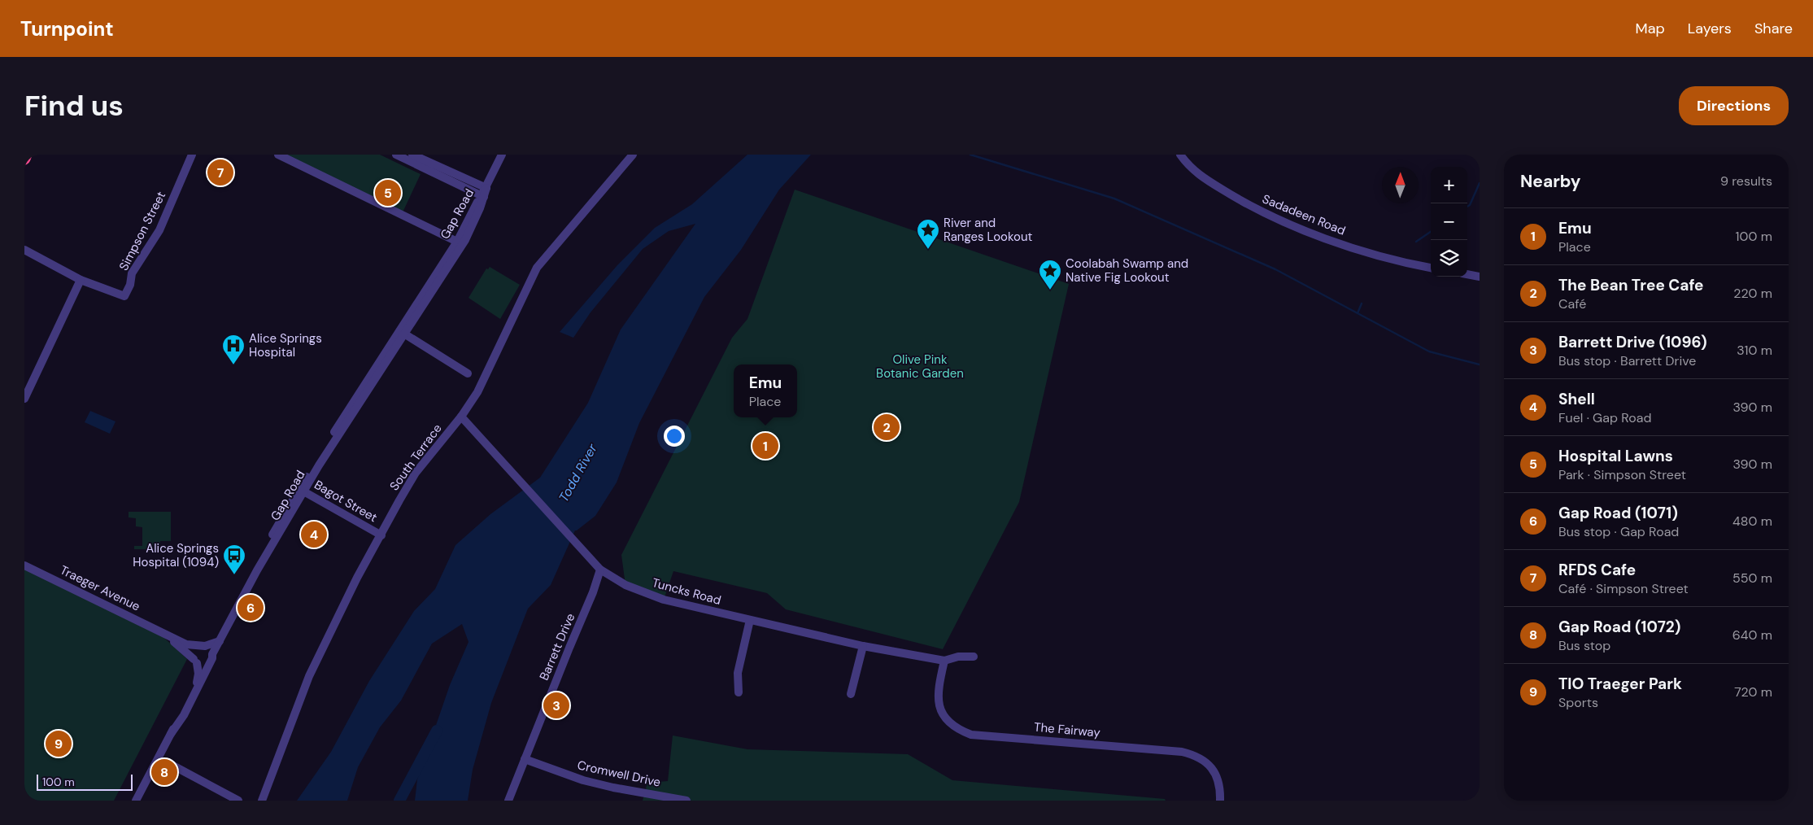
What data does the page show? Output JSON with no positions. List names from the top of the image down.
{
  "streets": {
    "street": [
      "Gap Road",
      "Sadadeen Road",
      "Simpson Street",
      "South Terrace",
      "Bagot Street",
      "Traeger Avenue",
      "Tuncks Road",
      "Barrett Drive",
      "The Fairway",
      "Cromwell Drive"
    ]
  },
  "crossings": [
    ["Gap Road", "Bagot Street"],
    ["Gap Road", "Traeger Avenue"],
    ["South Terrace", "Bagot Street"],
    ["South Terrace", "Tuncks Road"],
    ["Tuncks Road", "Barrett Drive"],
    ["Tuncks Road", "The Fairway"],
    ["Barrett Drive", "Cromwell Drive"]
  ],
  "water": ["Todd River"],
  "parks": ["Olive Pink Botanic Garden"],
  "places": {
    "place": ["River and Ranges Lookout", "Coolabah Swamp and Native Fig Lookout"],
    "hospital": ["Alice Springs Hospital"],
    "bus stop": ["Alice Springs Hospital (1094)"]
  },
  "scale_bar": "100 m",
  "north": "top",
  "page": {
    "header": "Turnpoint",
    "nav": ["Map", "Layers", "Share"],
    "buttons": "Directions",
    "title": "Find us",
    "heading": ["Nearby", "9 results"],
    "pins": [
      "7",
      "5",
      "2",
      "1",
      "4",
      "6",
      "3",
      "9",
      "8"
    ],
    "map_buttons": ["+", "−"],
    "list": [
      {
        "mark": "1",
        "name": "Emu",
        "note": "Place",
        "value": "100 m"
      },
      {
        "mark": "2",
        "name": "The Bean Tree Cafe",
        "note": "Café",
        "value": "220 m"
      },
      {
        "mark": "3",
        "name": "Barrett Drive (1096)",
        "note": "Bus stop · Barrett Drive",
        "value": "310 m"
      },
      {
        "mark": "4",
        "name": "Shell",
        "note": "Fuel · Gap Road",
        "value": "390 m"
      },
      {
        "mark": "5",
        "name": "Hospital Lawns",
        "note": "Park · Simpson Street",
        "value": "390 m"
      },
      {
        "mark": "6",
        "name": "Gap Road (1071)",
        "note": "Bus stop · Gap Road",
        "value": "480 m"
      },
      {
        "mark": "7",
        "name": "RFDS Cafe",
        "note": "Café · Simpson Street",
        "value": "550 m"
      },
      {
        "mark": "8",
        "name": "Gap Road (1072)",
        "note": "Bus stop",
        "value": "640 m"
      },
      {
        "mark": "9",
        "name": "TIO Traeger Park",
        "note": "Sports",
        "value": "720 m"
      }
    ],
    "popup": ["Emu", "Place"],
    "scale": "100 m"
  }
}
